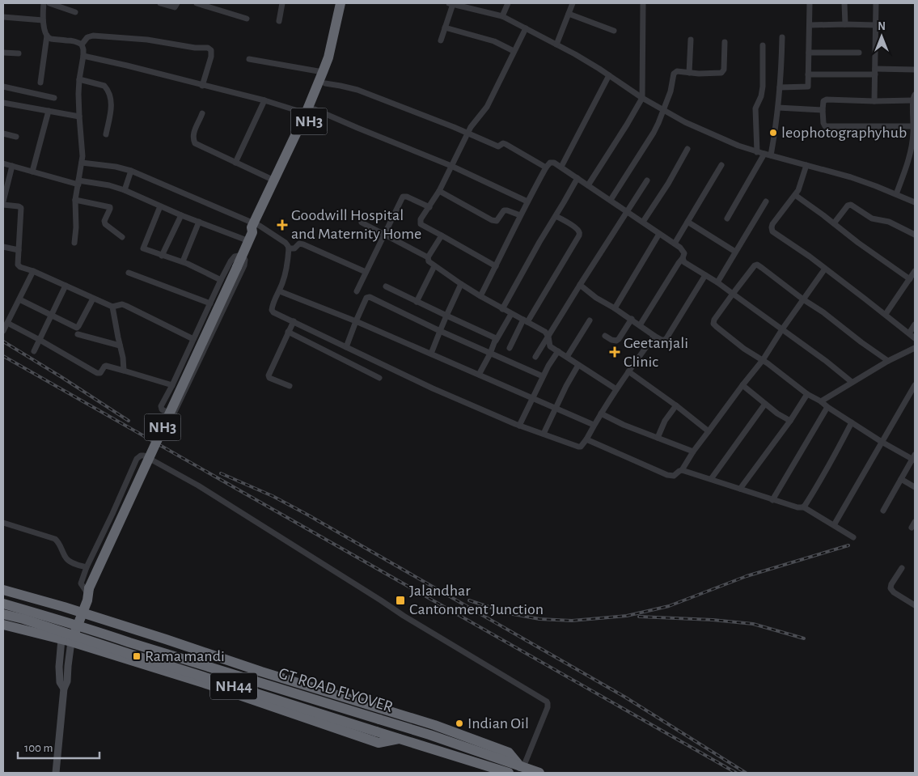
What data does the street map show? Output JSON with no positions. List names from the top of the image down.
{
  "streets": {
    "highway": ["NH3", "NH44", "GT ROAD FLYOVER"]
  },
  "crossings": [
    ["NH44", "GT ROAD FLYOVER"]
  ],
  "places": {
    "other": ["leophotographyhub", "Indian Oil"],
    "health": ["Goodwill Hospital and Maternity Home", "Geetanjali Clinic"],
    "transit": ["Jalandhar Cantonment Junction", "Rama mandi"]
  },
  "scale_bar": "100 m",
  "north": "top"
}
